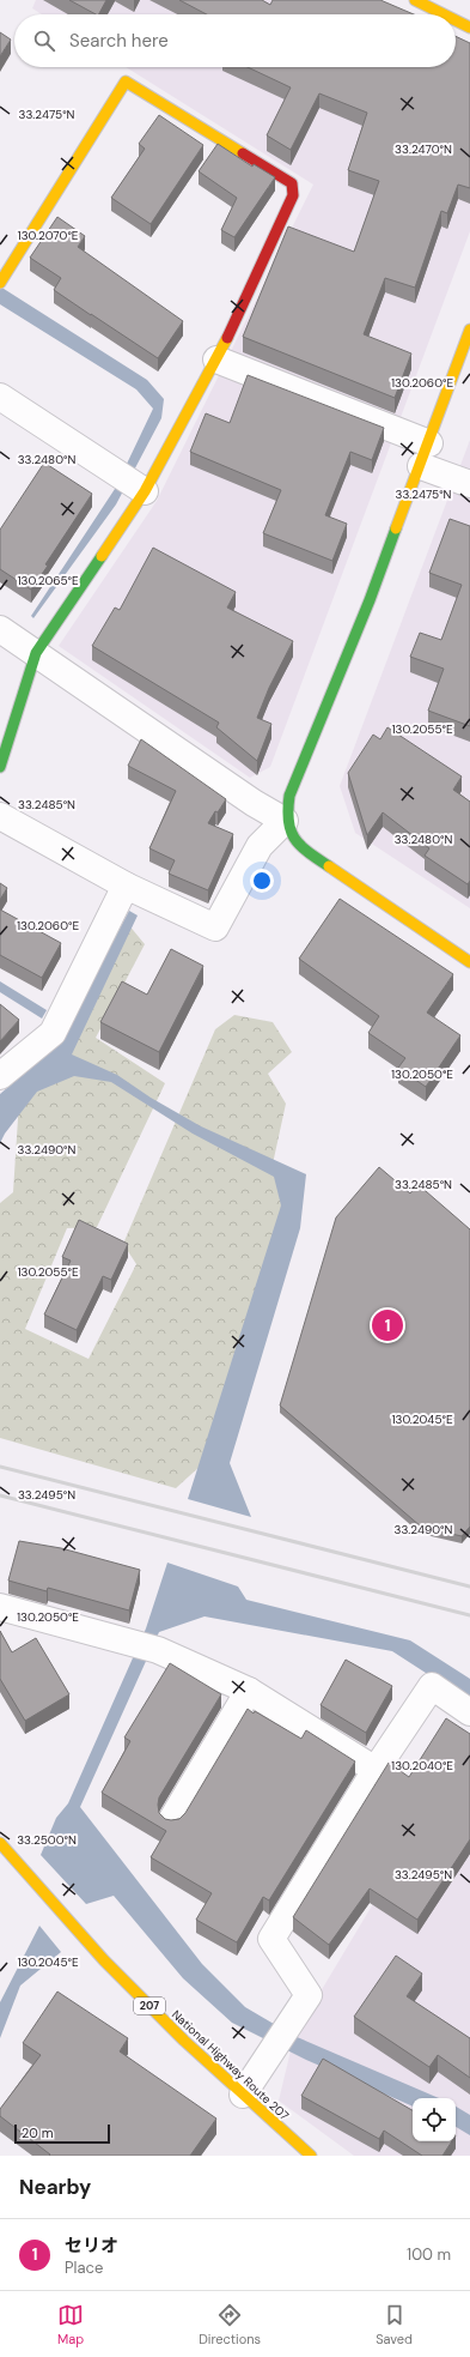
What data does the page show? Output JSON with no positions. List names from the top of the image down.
{
  "streets": {
    "main road": ["207", "National Highway Route 207"]
  },
  "scale_bar": "20 m",
  "page": {
    "search": "Search here",
    "pins": "1",
    "scale": "20 m",
    "heading": "Nearby",
    "list": [
      {
        "mark": "1",
        "name": "セリオ",
        "note": "Place",
        "value": "100 m"
      }
    ],
    "nav": ["Map", "Directions", "Saved"]
  },
  "coordinates": [
    "33.2475°N",
    "33.2470°N",
    "130.2070°E",
    "130.2060°E",
    "33.2480°N",
    "130.2065°E",
    "130.2055°E",
    "33.2485°N",
    "130.2050°E",
    "33.2490°N",
    "130.2045°E",
    "33.2495°N",
    "130.2040°E",
    "33.2500°N"
  ]
}
